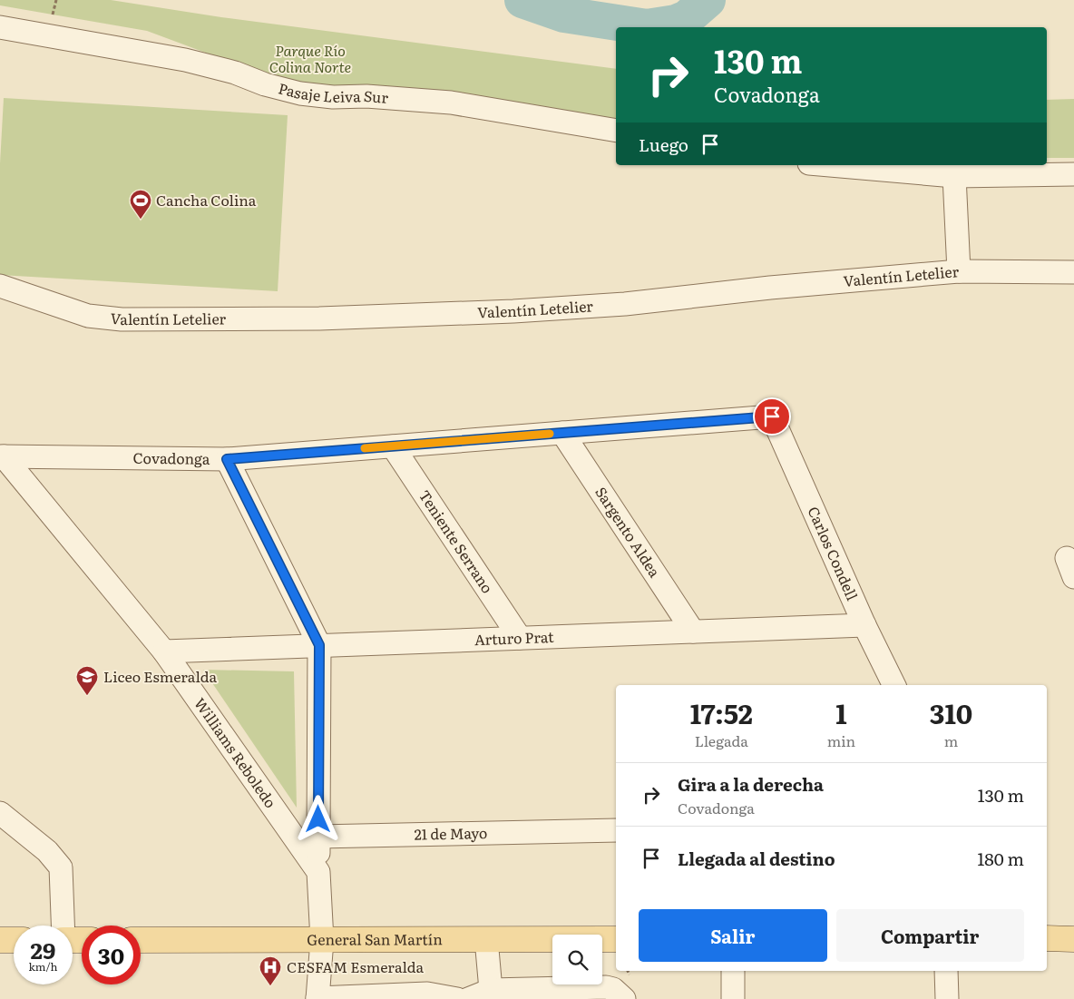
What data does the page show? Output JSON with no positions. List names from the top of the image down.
{
  "streets": {
    "main road": ["General San Martín"],
    "street": [
      "Pasaje Leiva Sur",
      "Valentín Letelier",
      "Covadonga",
      "Sargento Aldea",
      "Teniente Serrano",
      "Carlos Condell",
      "Arturo Prat",
      "Williams Reboledo",
      "21 de Mayo"
    ]
  },
  "crossings": [
    ["Covadonga", "Sargento Aldea"],
    ["Covadonga", "Teniente Serrano"],
    ["Covadonga", "Carlos Condell"],
    ["Covadonga", "Williams Reboledo"],
    ["Sargento Aldea", "Arturo Prat"],
    ["Teniente Serrano", "Arturo Prat"],
    ["Carlos Condell", "Arturo Prat"],
    ["Arturo Prat", "Williams Reboledo"]
  ],
  "parks": ["Parque Río Colina Norte"],
  "places": {
    "sports": ["Cancha Colina"],
    "school or university": ["Liceo Esmeralda"],
    "hospital": ["CESFAM Esmeralda"]
  },
  "page": {
    "turn": ["130 m", "Covadonga"],
    "then": "Luego",
    "eta": [
      "17:52",
      "Llegada",
      "1",
      "min",
      "310",
      "m"
    ],
    "list": [
      {
        "name": "Gira a la derecha",
        "note": "Covadonga",
        "value": "130 m"
      },
      {
        "name": "Llegada al destino",
        "value": "180 m"
      }
    ],
    "buttons": ["Salir", "Compartir"],
    "speed": "29 km/h",
    "limit": "30"
  }
}
